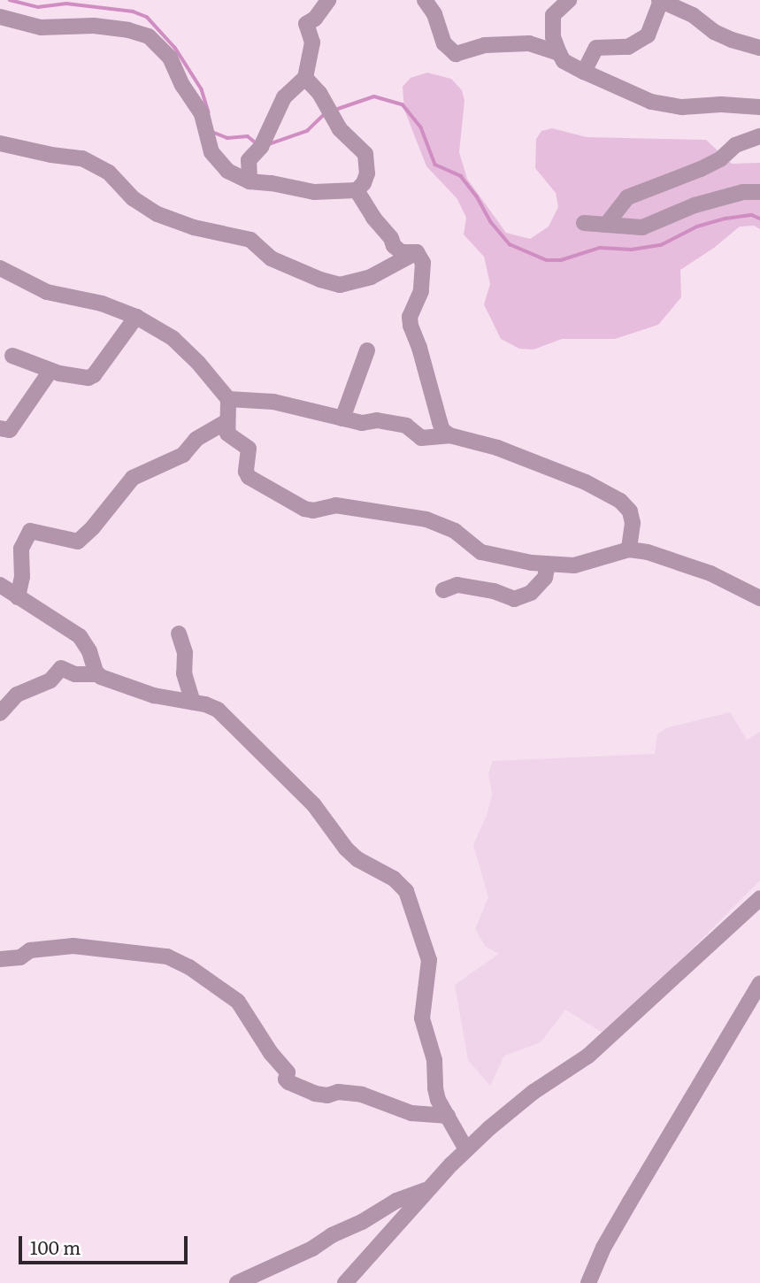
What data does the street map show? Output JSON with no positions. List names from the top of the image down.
{
  "scale_bar": "100 m"
}
